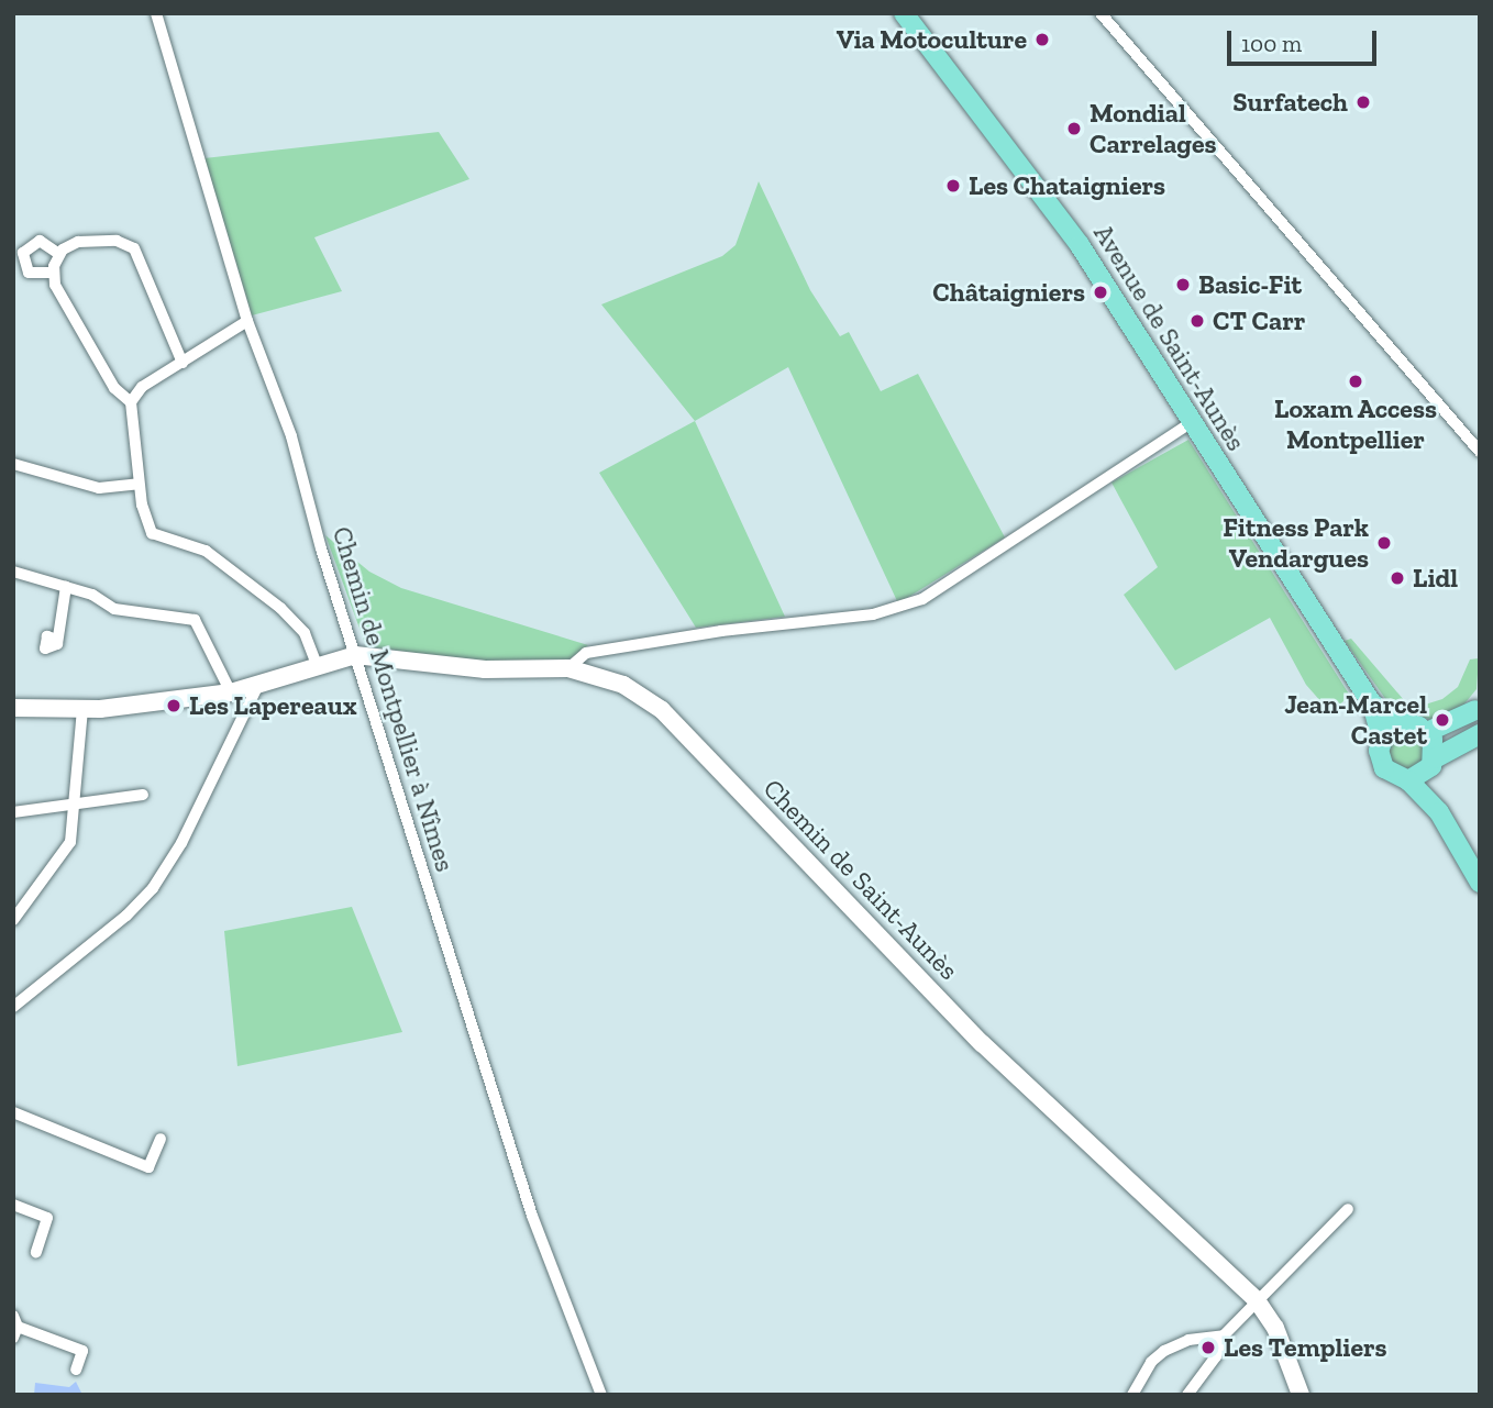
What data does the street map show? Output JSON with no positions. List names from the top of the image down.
{
  "streets": {
    "main road": ["Avenue de Saint-Aunès"],
    "street": ["Chemin de Montpellier à Nîmes", "Chemin de Saint-Aunès"]
  },
  "crossings": [
    ["Chemin de Montpellier à Nîmes", "Chemin de Saint-Aunès"]
  ],
  "places": [
    "Via Motoculture",
    "Surfatech",
    "Mondial Carrelages",
    "Les Chataigniers",
    "Basic-Fit",
    "Châtaigniers",
    "CT Carr",
    "Loxam Access Montpellier",
    "Fitness Park Vendargues",
    "Lidl",
    "Les Lapereaux",
    "Jean-Marcel Castet",
    "Les Templiers"
  ],
  "scale_bar": "100 m"
}
